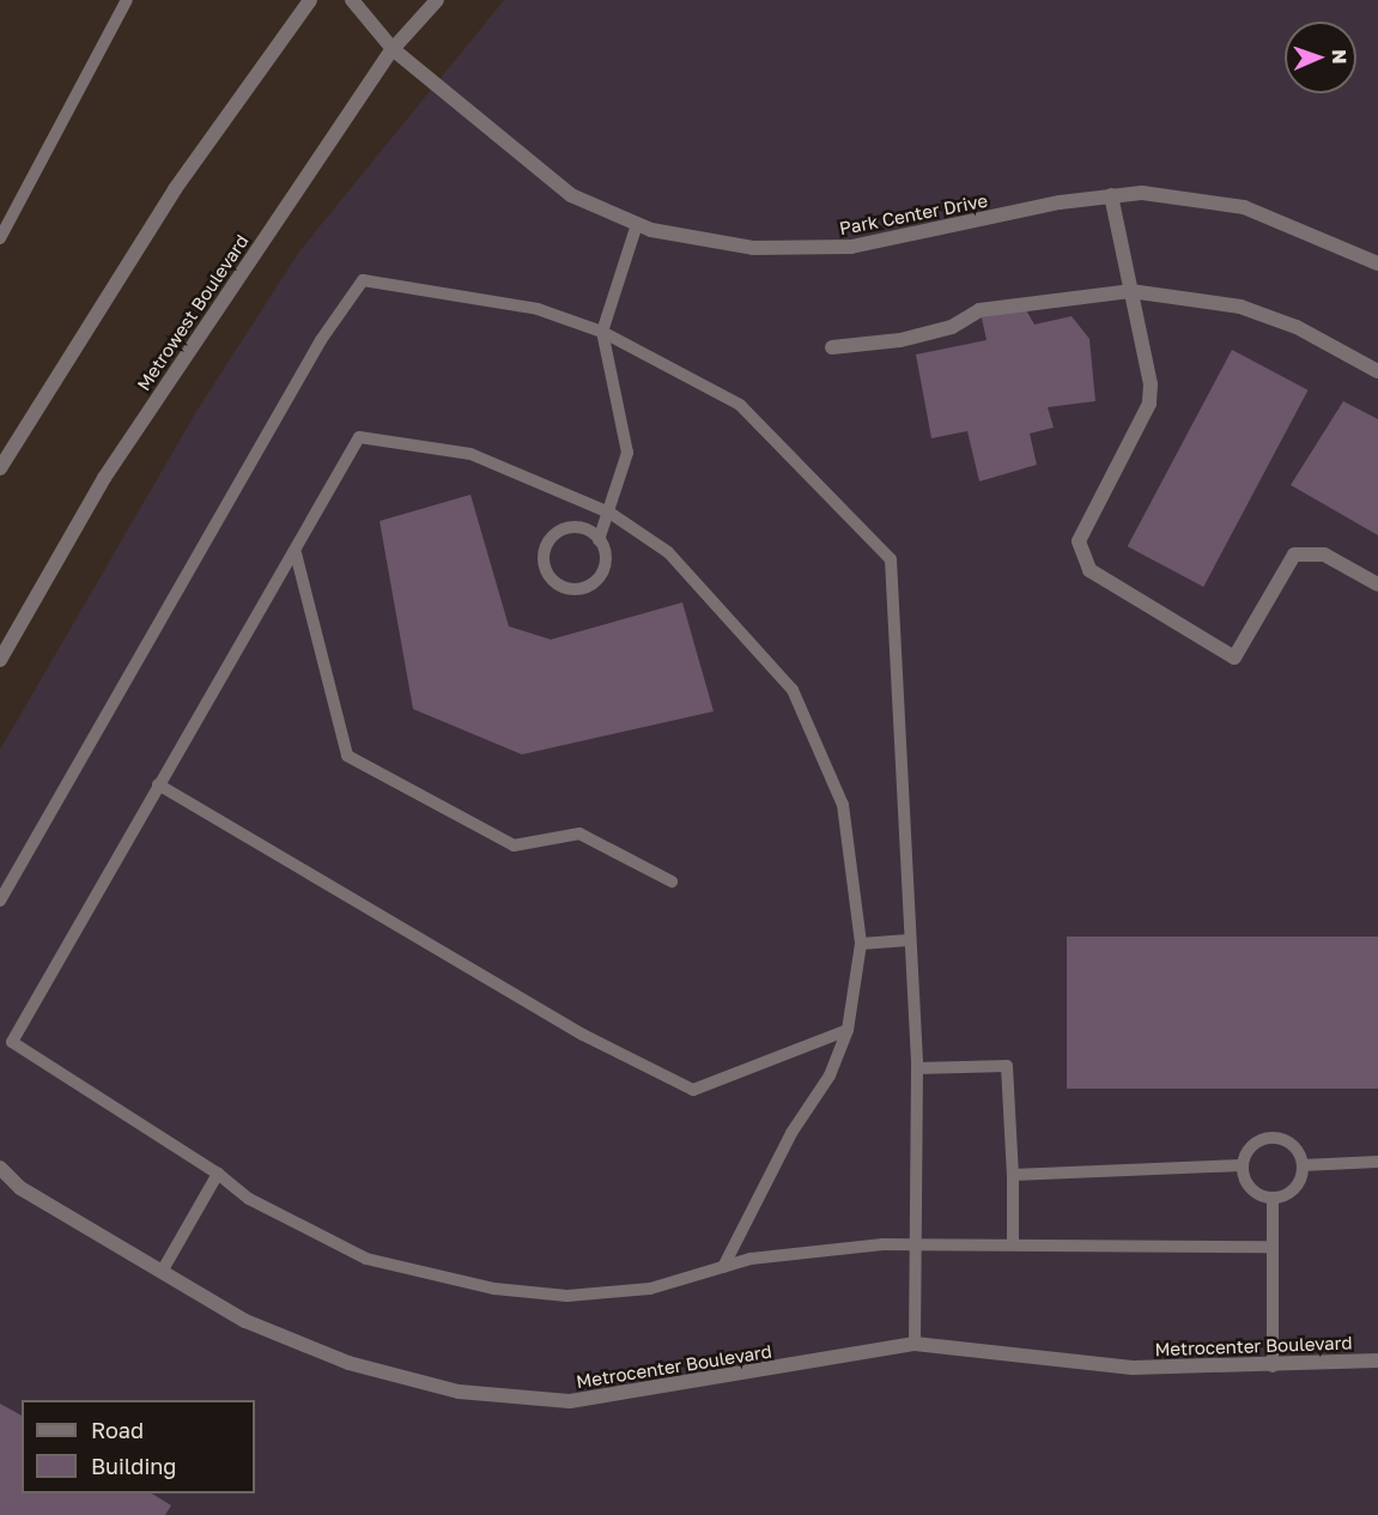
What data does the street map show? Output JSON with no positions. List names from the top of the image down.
{
  "streets": {
    "street": ["Park Center Drive", "Metrowest Boulevard", "Metrocenter Boulevard"]
  },
  "crossings": [
    ["Park Center Drive", "Metrowest Boulevard"]
  ],
  "legend": ["Road", "Building"],
  "north": "right"
}
